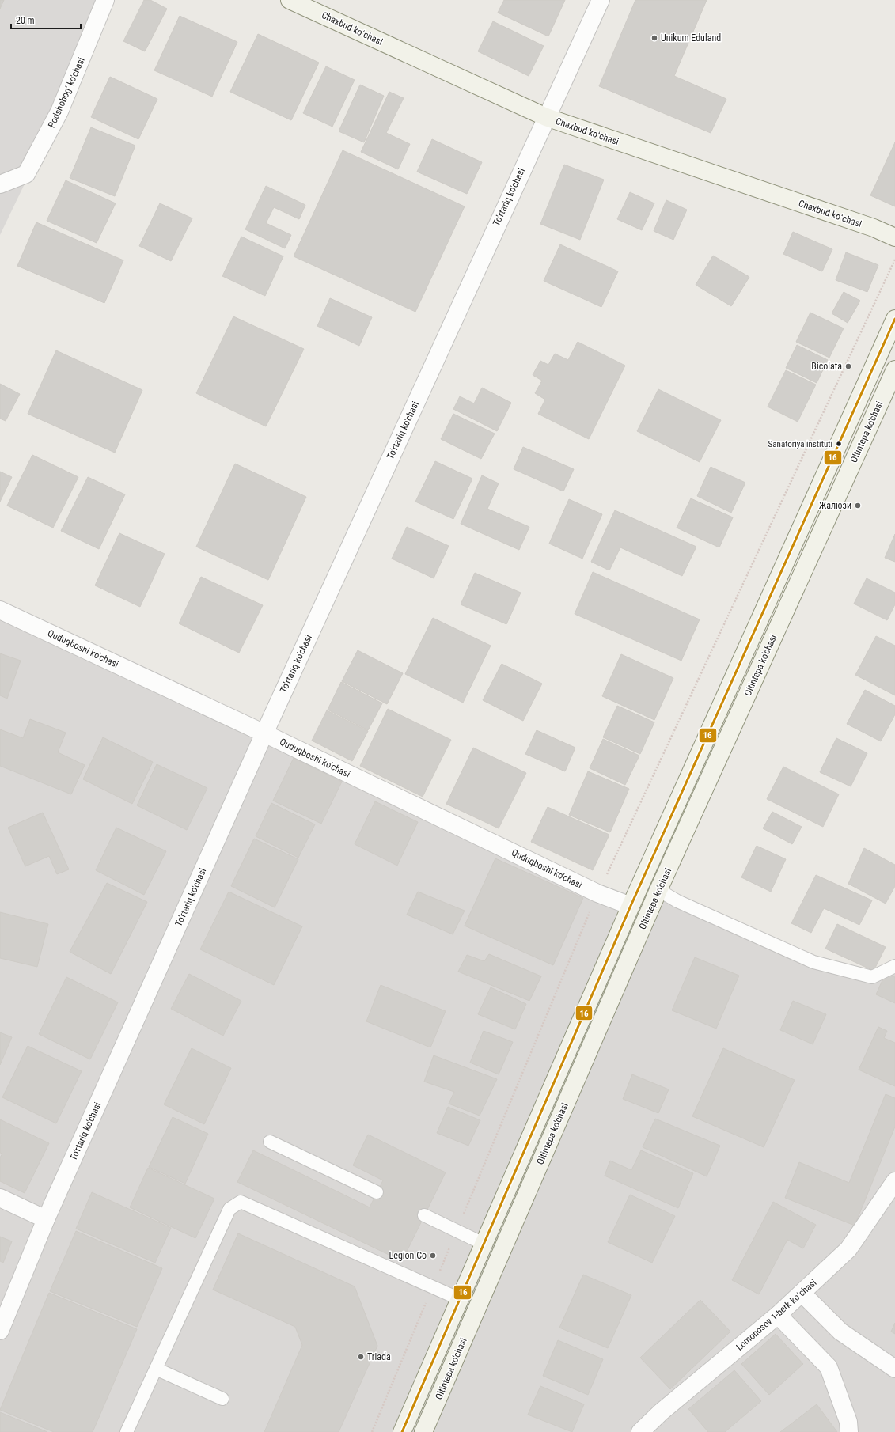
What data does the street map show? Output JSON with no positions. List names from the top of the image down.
{
  "streets": {
    "main road": ["Chaxbud koʻchasi", "Oltintepa ko'chasi"],
    "street": [
      "Podshobog' ko'chasi",
      "To'rtariq ko'chasi",
      "Quduqboshi ko'chasi",
      "Lomonosov 1-berk koʻchasi"
    ]
  },
  "crossings": [
    ["Chaxbud koʻchasi", "To'rtariq ko'chasi"],
    ["To'rtariq ko'chasi", "Quduqboshi ko'chasi"],
    ["Oltintepa ko'chasi", "Quduqboshi ko'chasi"]
  ],
  "places": [
    "Unikum Eduland",
    "Bicolata",
    "Sanatoriya instituti",
    "Жалюзи",
    "Legion Co",
    "Triada"
  ],
  "lines": ["transit line 16"],
  "scale_bar": "20 m"
}
